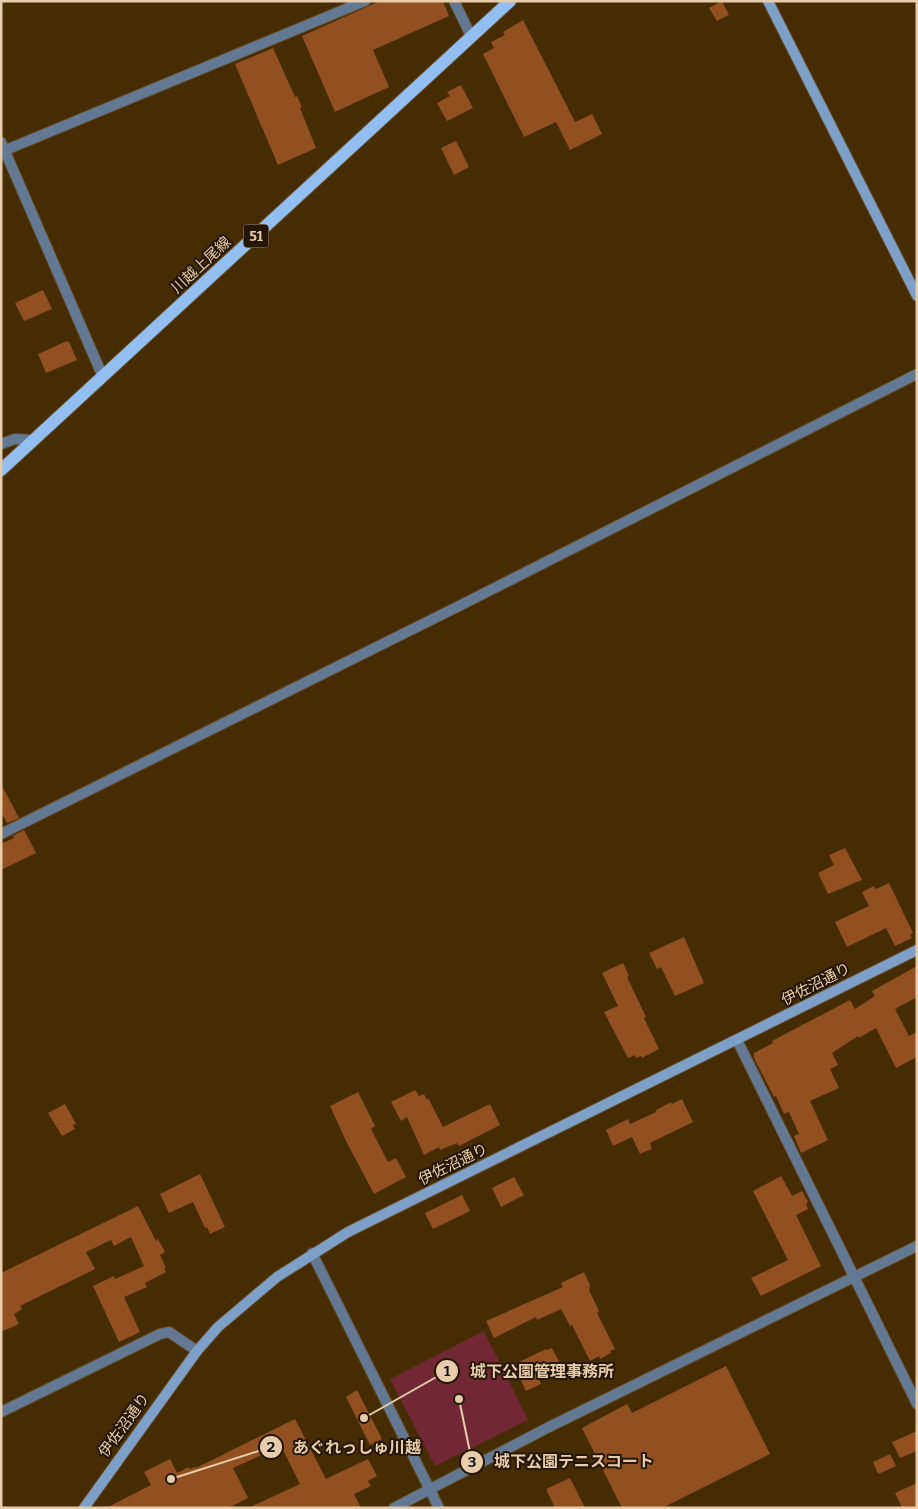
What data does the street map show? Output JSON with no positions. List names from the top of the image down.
{
  "streets": {
    "main road": ["51", "川越上尾線"],
    "street": ["伊佐沼通り"]
  },
  "places": ["城下公園テニスコート", "城下公園管理事務所", "あぐれっしゅ川越"]
}
